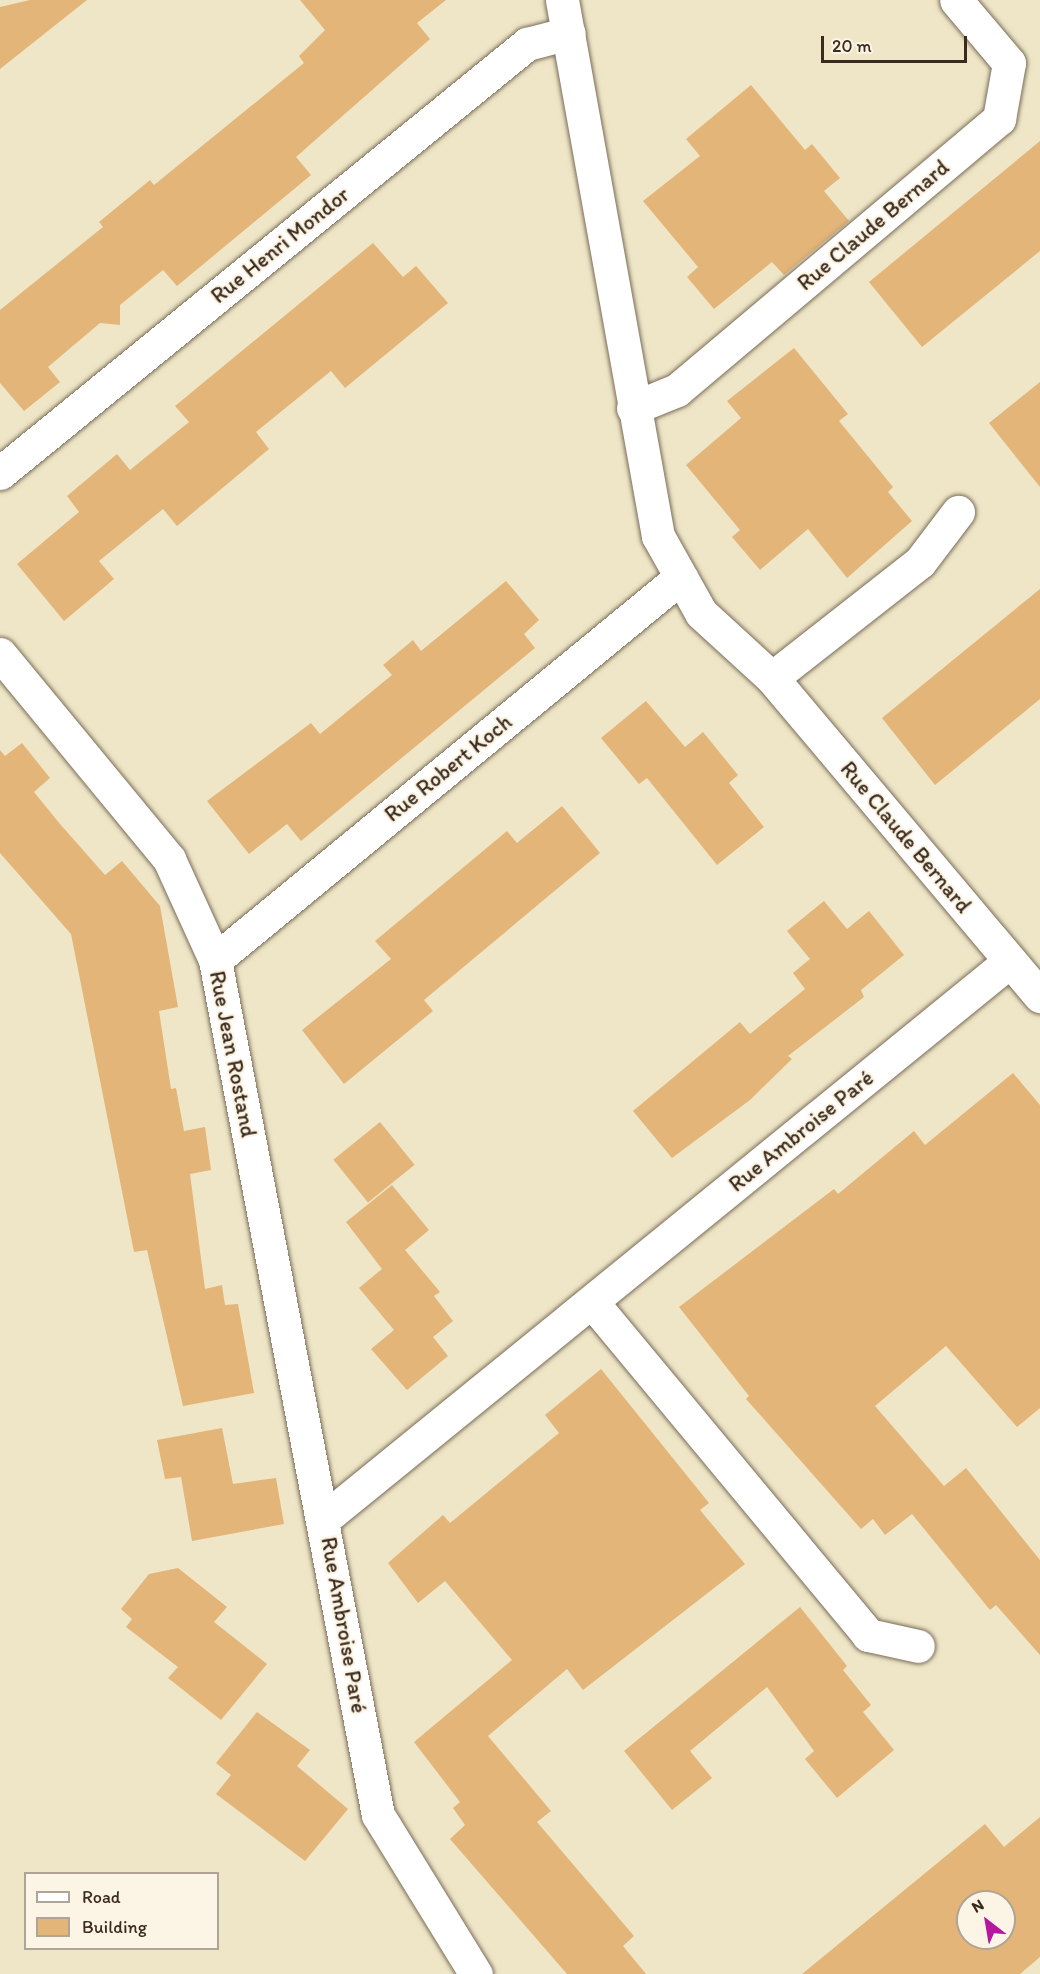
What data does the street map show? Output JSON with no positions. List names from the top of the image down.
{
  "streets": {
    "street": [
      "Rue Claude Bernard",
      "Rue Henri Mondor",
      "Rue Robert Koch",
      "Rue Jean Rostand",
      "Rue Ambroise Paré"
    ]
  },
  "crossings": [
    ["Rue Claude Bernard", "Rue Henri Mondor"],
    ["Rue Claude Bernard", "Rue Robert Koch"],
    ["Rue Claude Bernard", "Rue Ambroise Paré"],
    ["Rue Robert Koch", "Rue Jean Rostand"],
    ["Rue Jean Rostand", "Rue Ambroise Paré"]
  ],
  "legend": ["Road", "Building"],
  "scale_bar": "20 m",
  "north": "top left"
}
